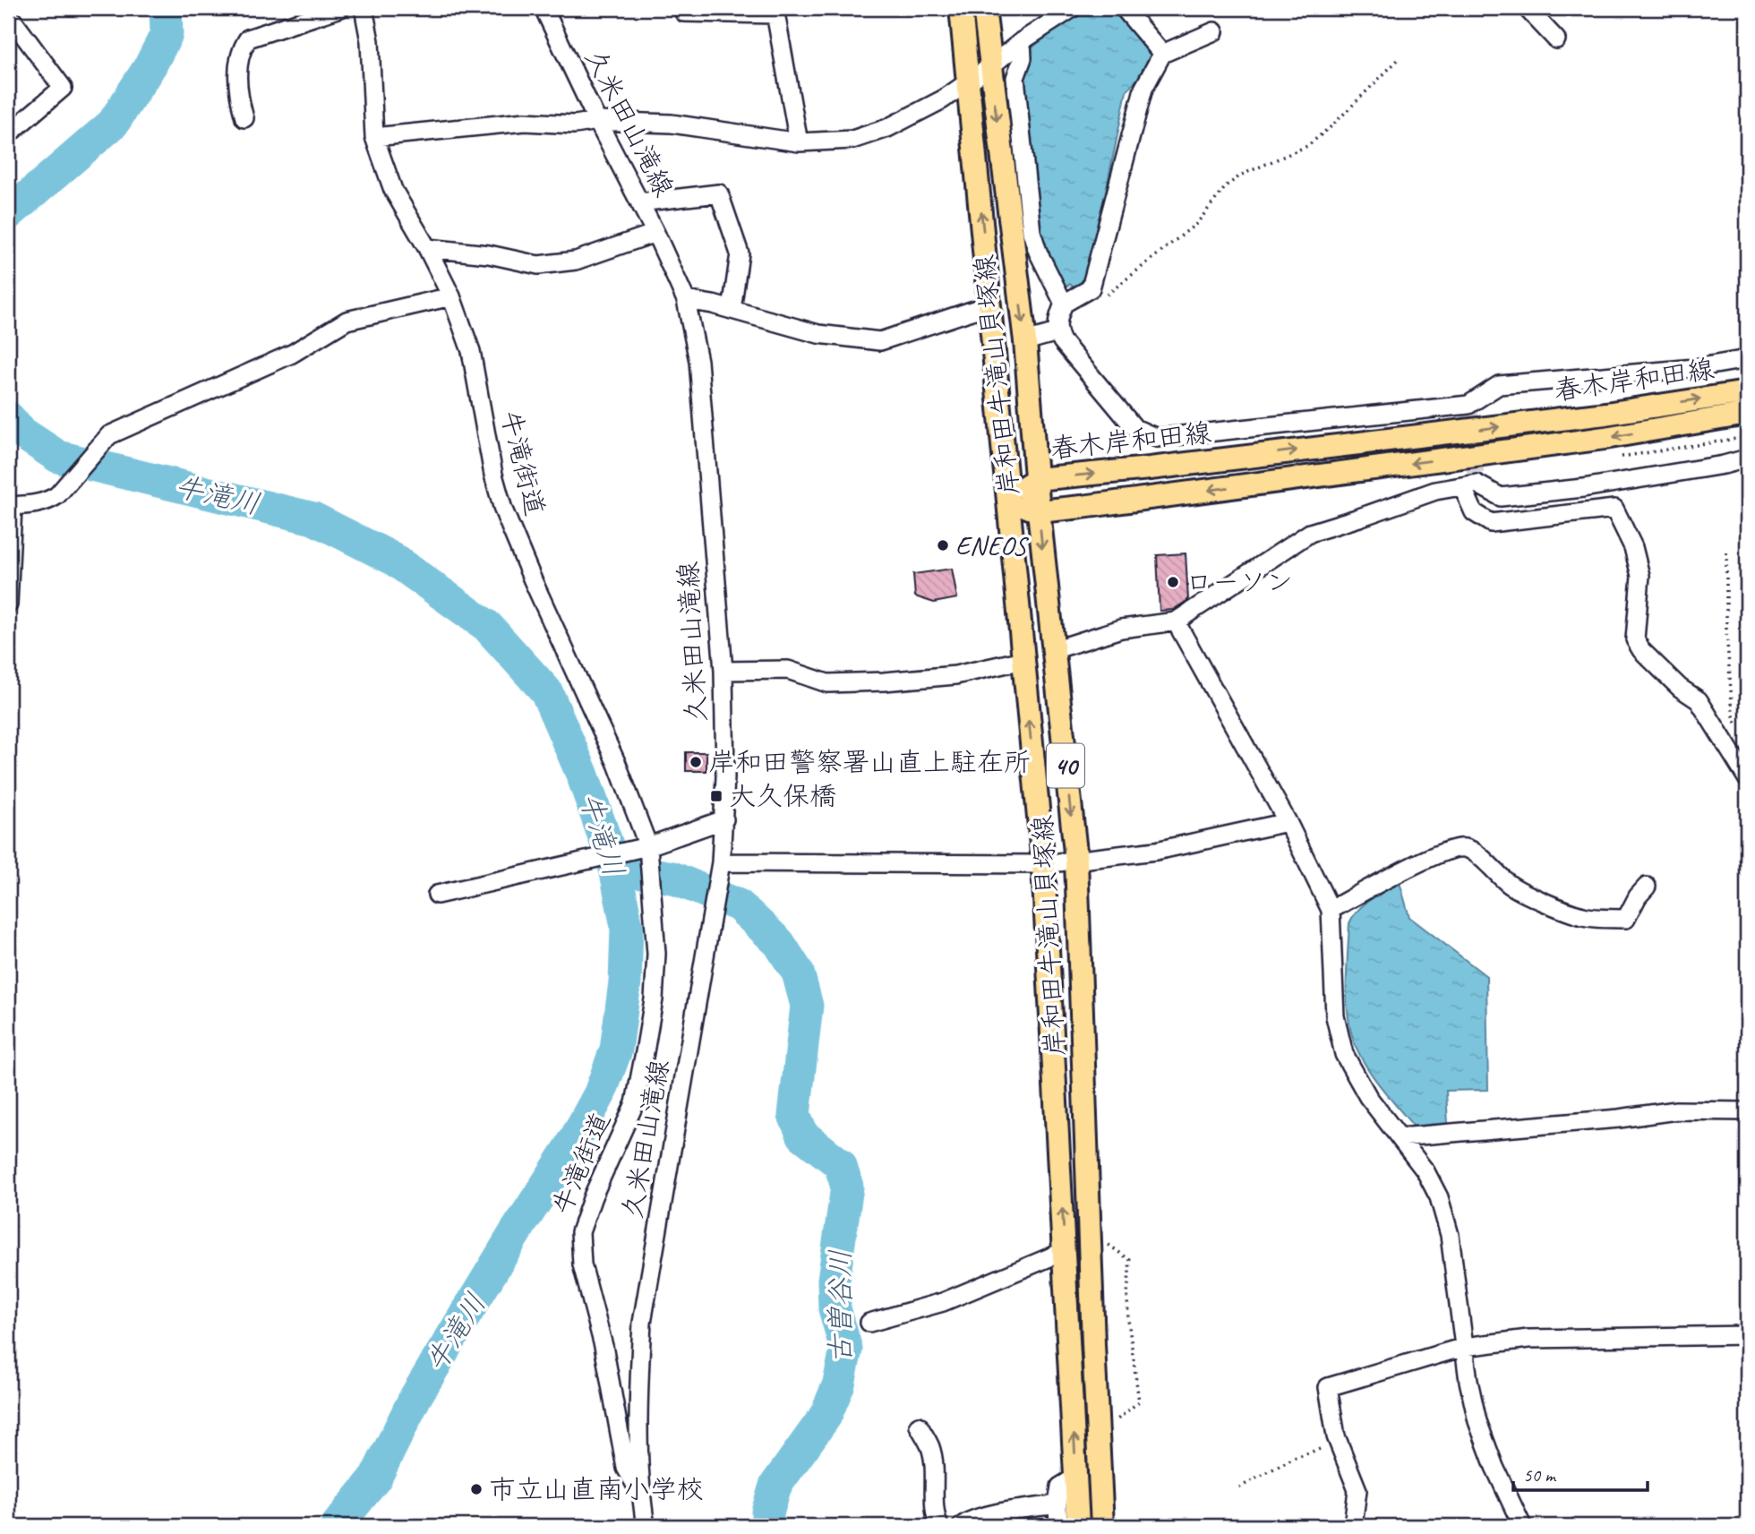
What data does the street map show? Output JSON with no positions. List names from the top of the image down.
{
  "streets": {
    "main road": ["岸和田牛滝山貝塚線", "春木岸和田線", "40"],
    "street": ["久米田山滝線", "牛滝街道"]
  },
  "crossings": [
    ["久米田山滝線", "牛滝街道"],
    ["岸和田牛滝山貝塚線", "春木岸和田線"]
  ],
  "water": ["牛滝川", "古曽谷川"],
  "places": {
    "other": [
      "ENEOS",
      "ローソン",
      "岸和田警察署山直上駐在所",
      "市立山直南小学校"
    ],
    "transit": ["大久保橋"]
  },
  "scale_bar": "50 m"
}
